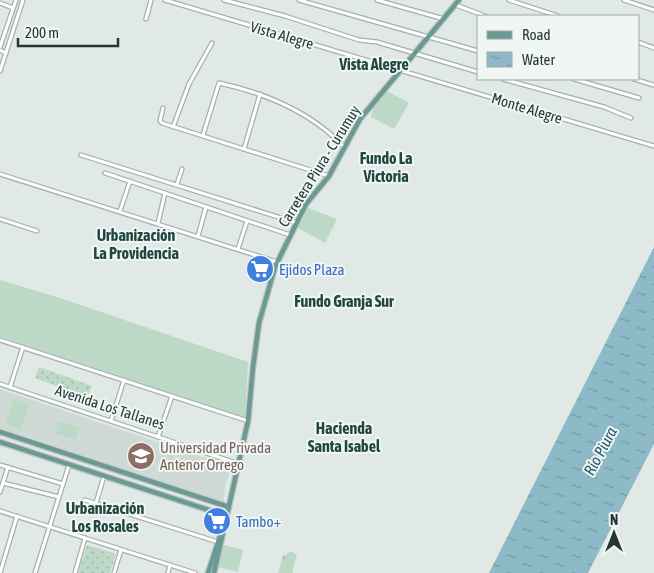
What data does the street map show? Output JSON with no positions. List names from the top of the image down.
{
  "streets": {
    "main road": ["Carretera Piura - Curumuy"],
    "street": ["Vista Alegre", "Monte Alegre", "Avenida Los Tallanes"]
  },
  "crossings": [
    ["Vista Alegre", "Monte Alegre"],
    ["Vista Alegre", "Carretera Piura - Curumuy"],
    ["Monte Alegre", "Carretera Piura - Curumuy"],
    ["Carretera Piura - Curumuy", "Avenida Los Tallanes"]
  ],
  "districts": [
    "Vista Alegre",
    "Fundo La Victoria",
    "Urbanización La Providencia",
    "Fundo Granja Sur",
    "Hacienda Santa Isabel",
    "Urbanización Los Rosales"
  ],
  "water": ["Río Piura"],
  "places": {
    "supermarket": ["Ejidos Plaza", "Tambo+"],
    "school or university": ["Universidad Privada Antenor Orrego"]
  },
  "legend": ["Road", "Water"],
  "scale_bar": "200 m",
  "north": "top"
}
